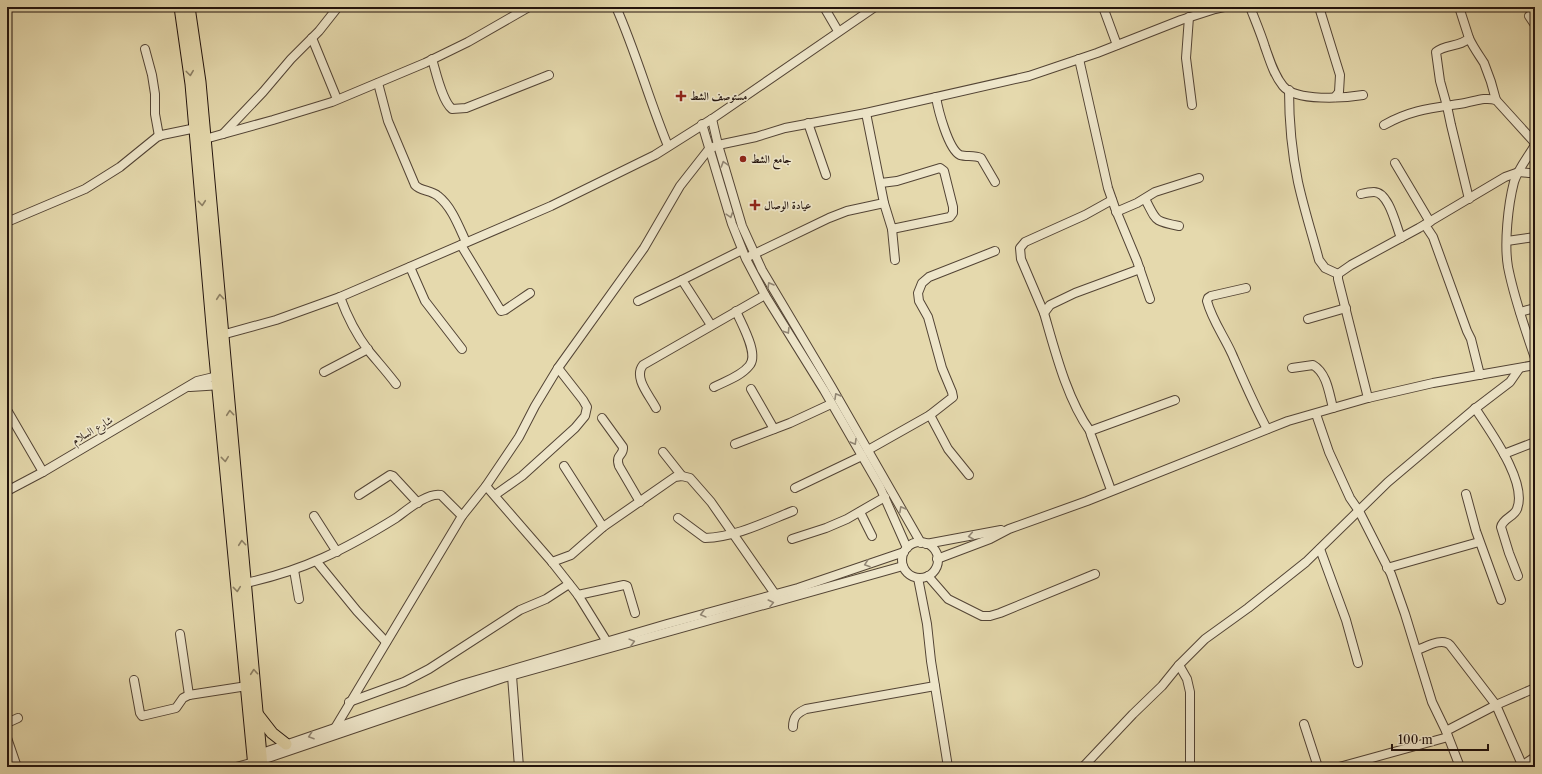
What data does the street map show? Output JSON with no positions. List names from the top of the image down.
{
  "streets": {
    "street": ["شارع السلام"]
  },
  "places": {
    "health": ["مستوصف الشط", "عيادة الوصال"],
    "other": ["جامع الشط"]
  },
  "scale_bar": "100 m"
}
